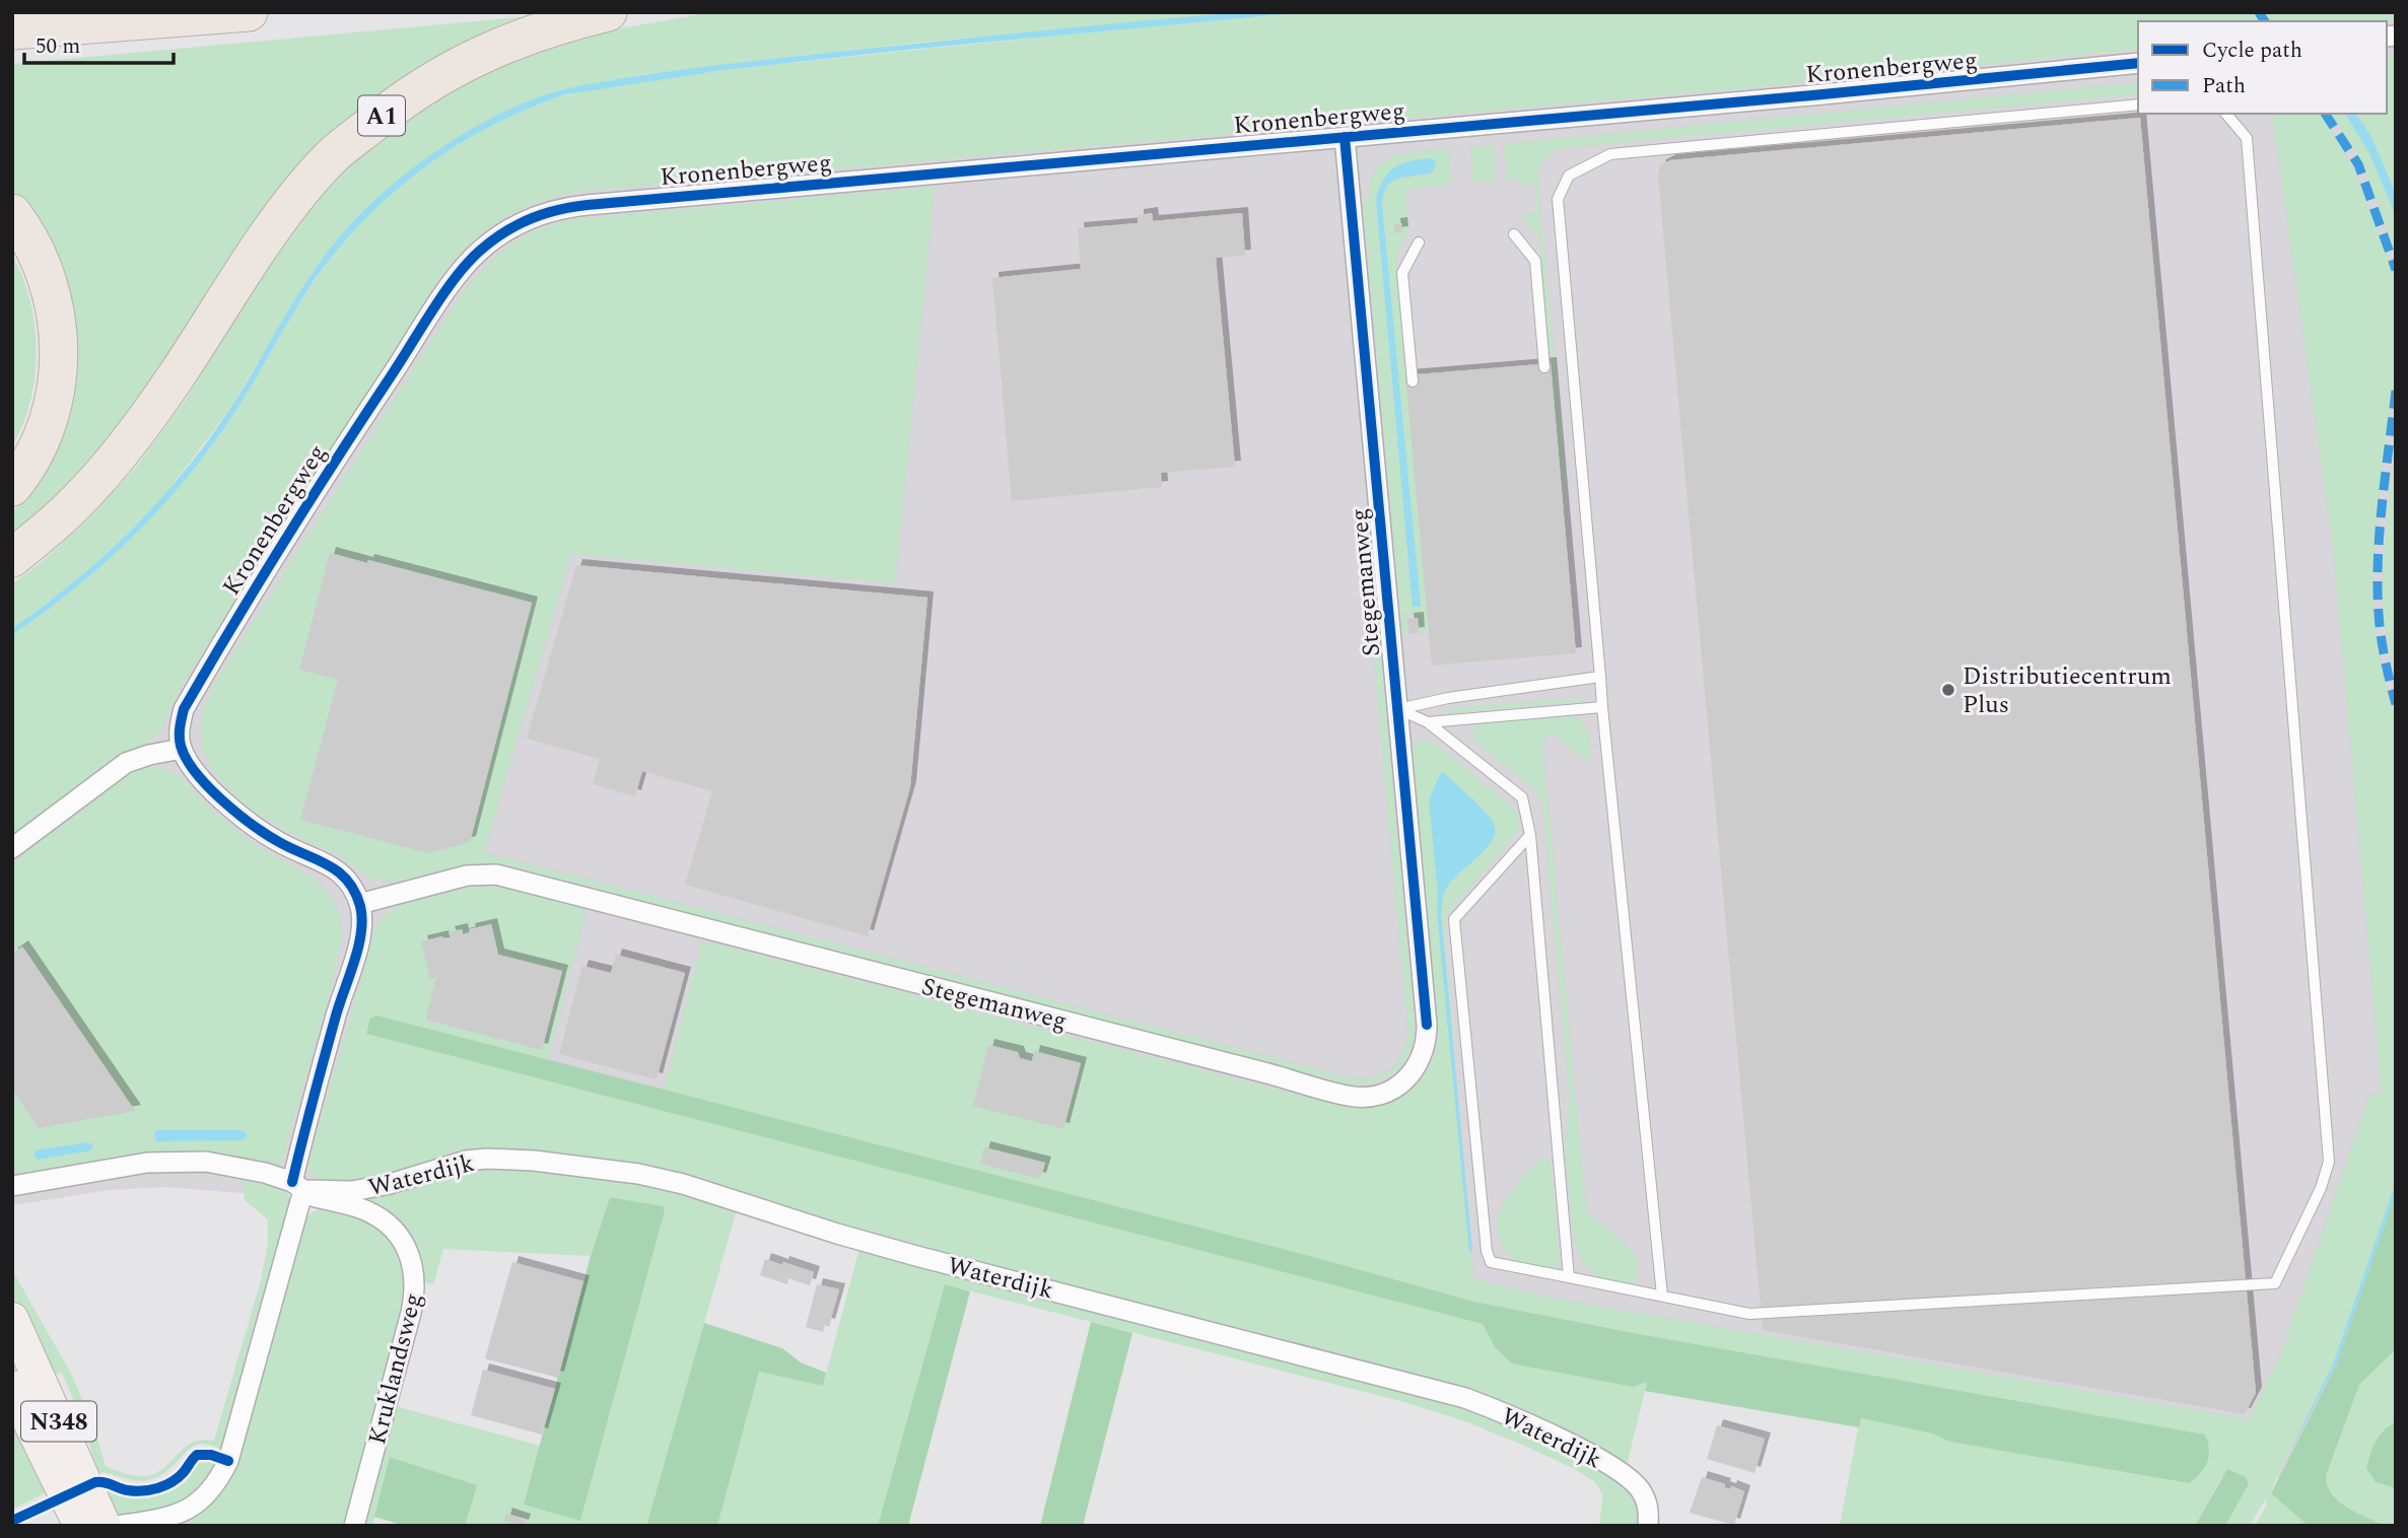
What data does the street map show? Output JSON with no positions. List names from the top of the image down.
{
  "streets": {
    "highway": ["A1"],
    "main road": ["N348"],
    "street": [
      "Kronenbergweg",
      "Stegemanweg",
      "Waterdijk",
      "Kruklandsweg"
    ]
  },
  "crossings": [
    ["Kronenbergweg", "Stegemanweg"],
    ["Waterdijk", "Kruklandsweg"]
  ],
  "places": ["Distributiecentrum Plus"],
  "legend": ["Cycle path", "Path"],
  "scale_bar": "50 m"
}
